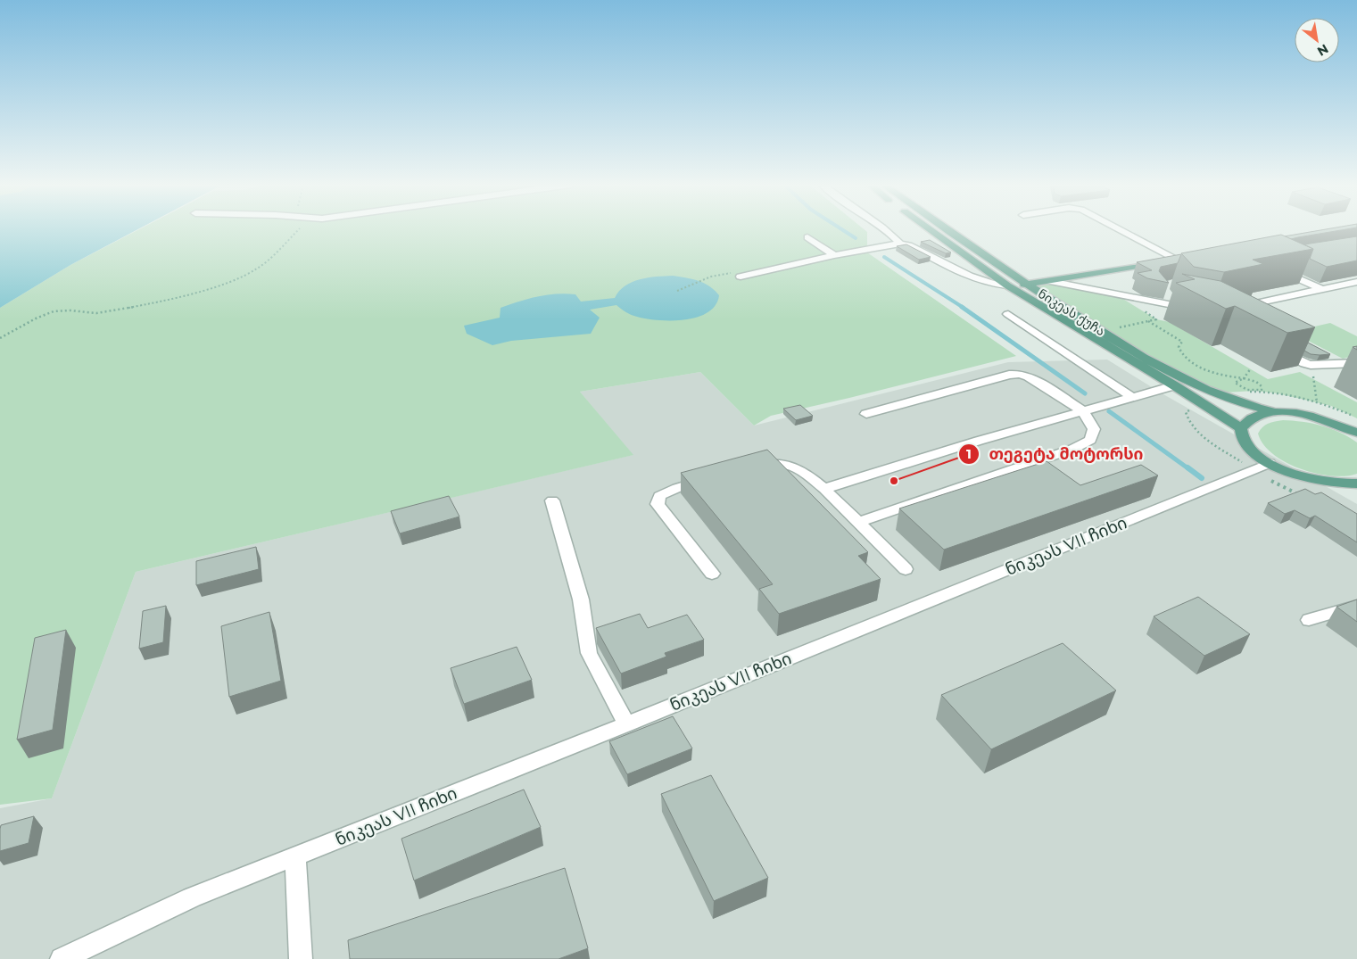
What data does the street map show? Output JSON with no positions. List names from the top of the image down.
{
  "streets": {
    "main road": ["ნიკეას ქუჩა"],
    "street": ["ნიკეას VII ჩიხი"]
  },
  "places": ["თეგეტა მოტორსი"],
  "north": "bottom right"
}
